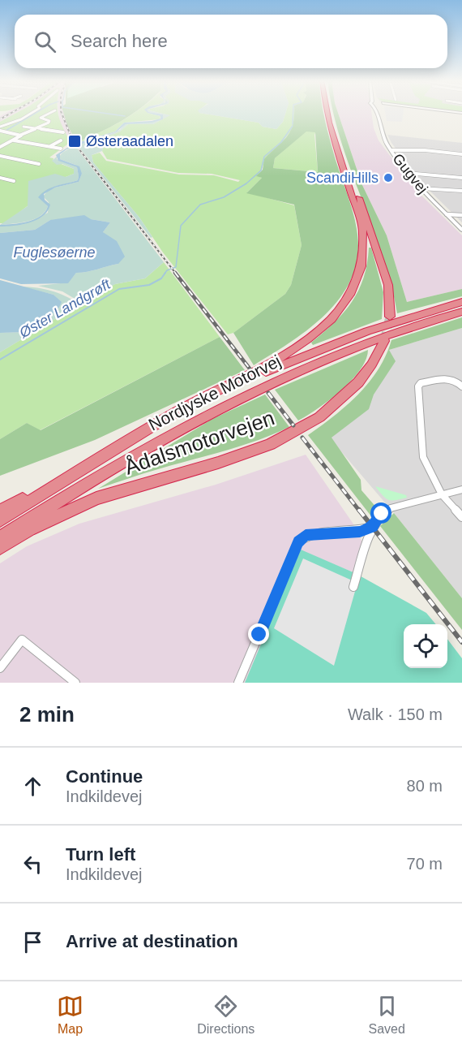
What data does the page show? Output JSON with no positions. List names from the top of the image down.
{
  "streets": {
    "highway": ["Nordjyske Motorvej", "Ådalsmotorvejen"],
    "street": ["Gugvej"]
  },
  "water": ["Fuglesøerne", "Øster Landgrøft"],
  "places": {
    "transit": ["Østeraadalen"],
    "other": ["ScandiHills"]
  },
  "page": {
    "search": "Search here",
    "heading": ["2 min", "Walk · 150 m"],
    "list": [
      ["Continue", "Indkildevej", "80 m"],
      ["Turn left", "Indkildevej", "70 m"],
      "Arrive at destination"
    ],
    "nav": ["Map", "Directions", "Saved"]
  }
}
